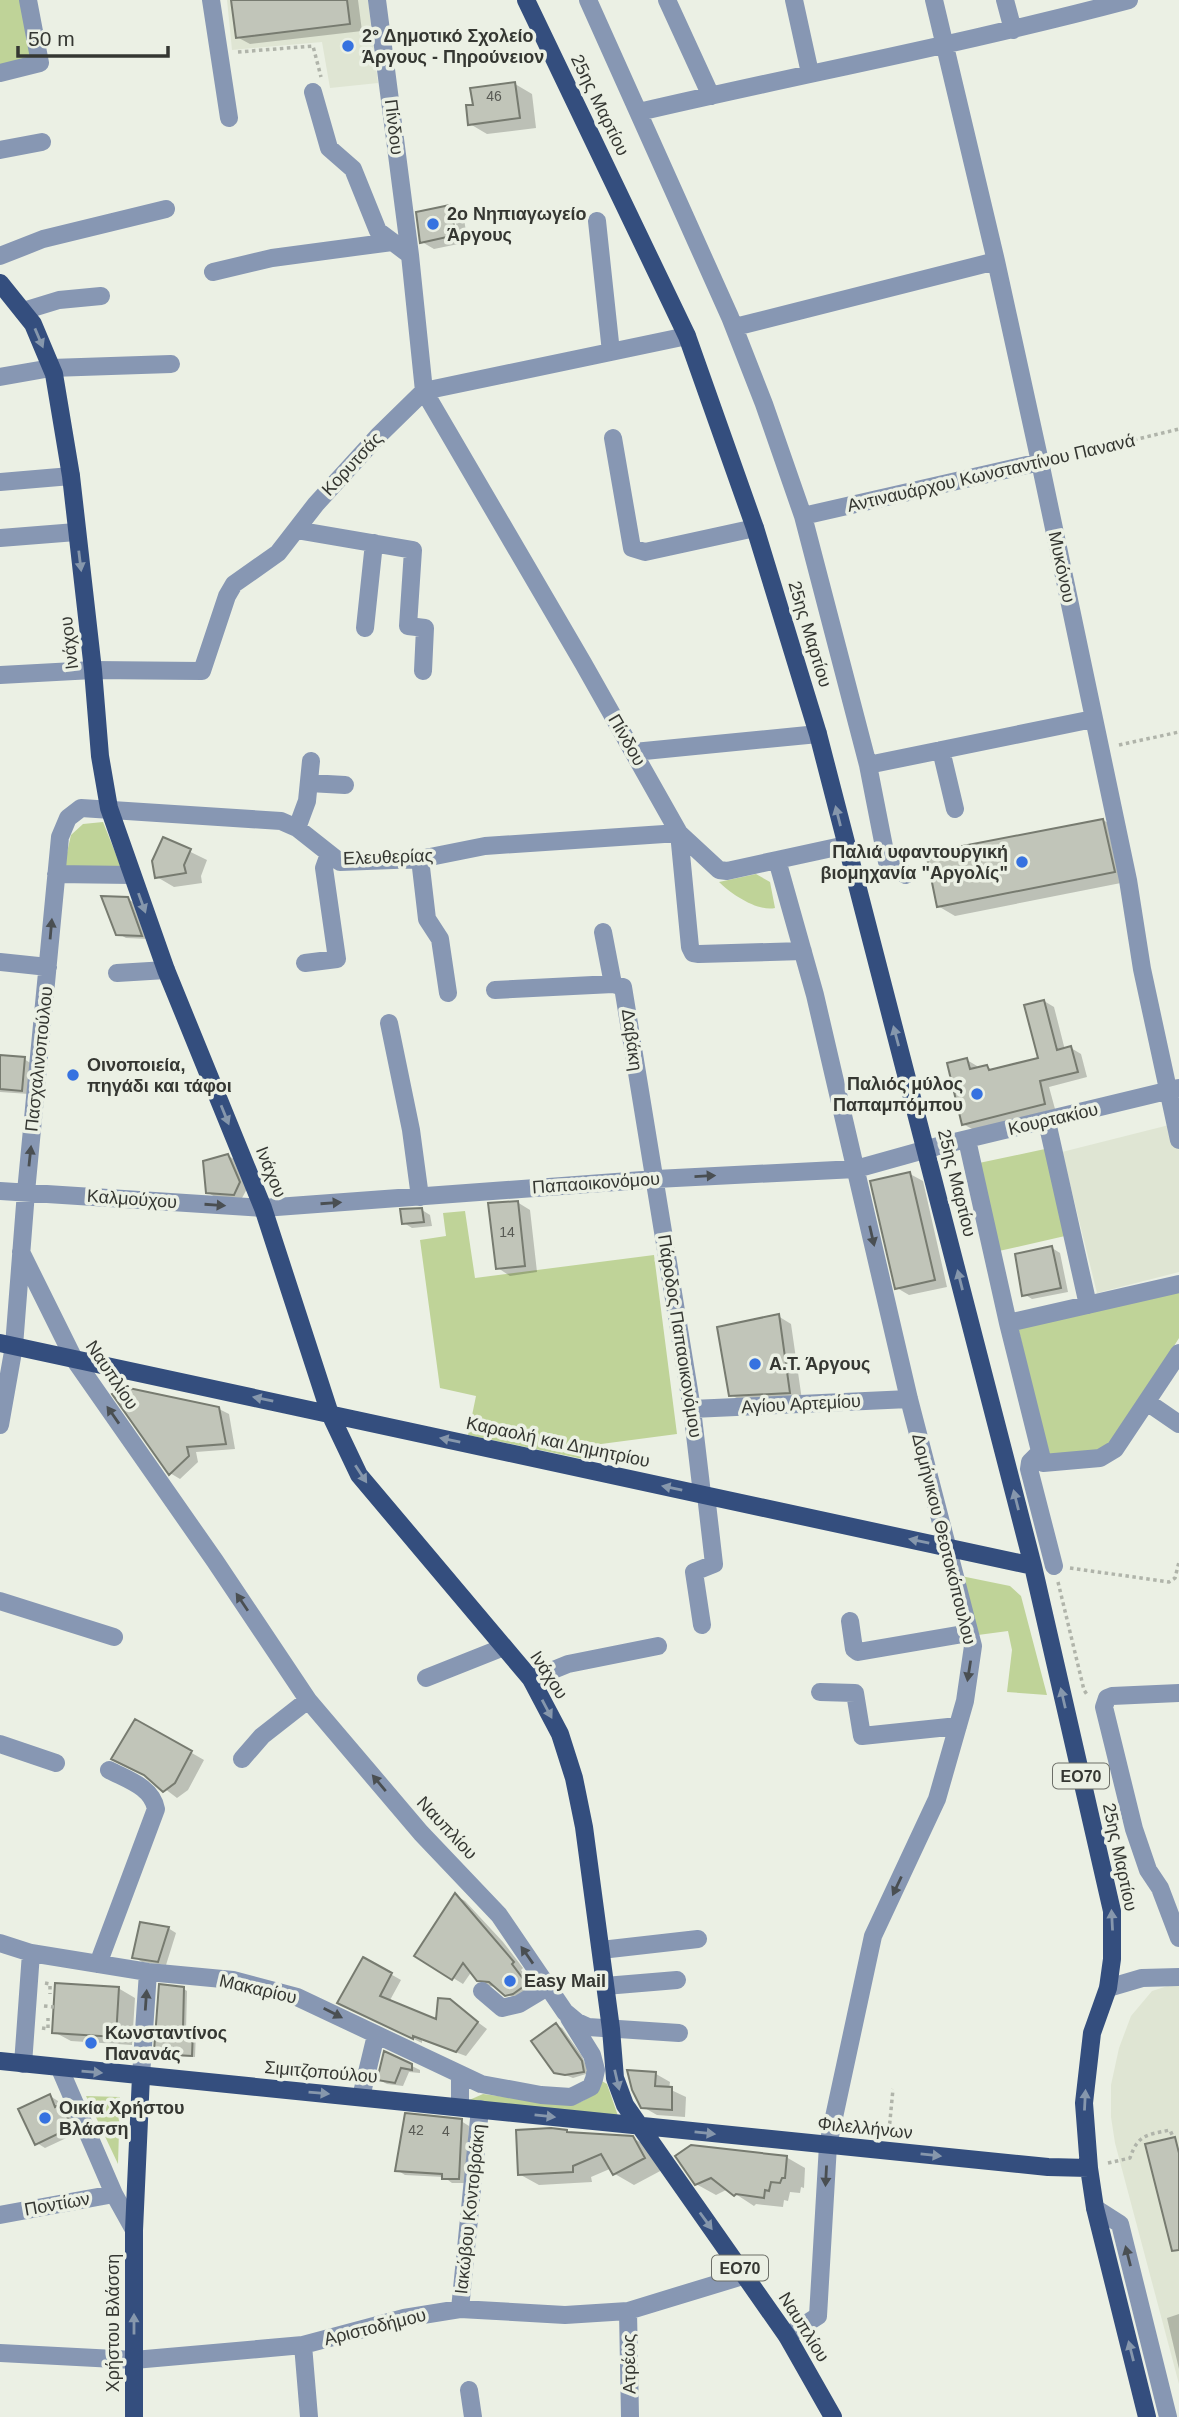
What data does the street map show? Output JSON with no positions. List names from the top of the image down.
{
  "streets": {
    "main road": [
      "25ης Μαρτίου",
      "Ινάχου",
      "Ναυπλίου",
      "Καραολή και Δημητρίου",
      "ΕΟ70",
      "Σιμιτζοπούλου",
      "Φιλελλήνων",
      "Χρήστου Βλάσση"
    ],
    "street": [
      "Πίνδου",
      "Κορυτσάς",
      "Αντιναυάρχου Κωνσταντίνου Πανανά",
      "Μυκόνου",
      "Ελευθερίας",
      "Δαβάκη",
      "Πασχαλινοπούλου",
      "Κουρτακίου",
      "Παπαοικονόμου",
      "Καλμούχου",
      "Πάροδος Παπαοικονόμου",
      "Αγίου Αρτεμίου",
      "Δομήνικου Θεοτοκόπουλου",
      "Μακαρίου",
      "Ποντίων",
      "Ιακώβου Κοντοβράκη",
      "Αριστοδήμου",
      "Ατρέως"
    ]
  },
  "crossings": [
    ["25ης Μαρτίου", "Κουρτακίου"],
    ["25ης Μαρτίου", "Παπαοικονόμου"],
    ["25ης Μαρτίου", "Καραολή και Δημητρίου"],
    ["25ης Μαρτίου", "Φιλελλήνων"],
    ["Πίνδου", "Κορυτσάς"],
    ["Πίνδου", "Ελευθερίας"],
    ["Κορυτσάς", "Ινάχου"],
    ["Αντιναυάρχου Κωνσταντίνου Πανανά", "Μυκόνου"],
    ["Μυκόνου", "Κουρτακίου"],
    ["Ινάχου", "Ελευθερίας"],
    ["Ινάχου", "Πασχαλινοπούλου"],
    ["Ινάχου", "Παπαοικονόμου"],
    ["Ινάχου", "Καλμούχου"],
    ["Ινάχου", "Ναυπλίου"],
    ["Ινάχου", "Καραολή και Δημητρίου"],
    ["Ελευθερίας", "Πασχαλινοπούλου"],
    ["Δαβάκη", "Παπαοικονόμου"],
    ["Δαβάκη", "Πάροδος Παπαοικονόμου"],
    ["Πασχαλινοπούλου", "Καλμούχου"],
    ["Πασχαλινοπούλου", "Ναυπλίου"],
    ["Πασχαλινοπούλου", "Καραολή και Δημητρίου"],
    ["Κουρτακίου", "Παπαοικονόμου"],
    ["Παπαοικονόμου", "Καλμούχου"],
    ["Παπαοικονόμου", "Πάροδος Παπαοικονόμου"],
    ["Παπαοικονόμου", "Δομήνικου Θεοτοκόπουλου"],
    ["Πάροδος Παπαοικονόμου", "Αγίου Αρτεμίου"],
    ["Πάροδος Παπαοικονόμου", "Καραολή και Δημητρίου"],
    ["Ναυπλίου", "Καραολή και Δημητρίου"],
    ["Ναυπλίου", "Δομήνικου Θεοτοκόπουλου"],
    ["Ναυπλίου", "Μακαρίου"],
    ["Ναυπλίου", "Σιμιτζοπούλου"],
    ["Ναυπλίου", "Φιλελλήνων"],
    ["Ναυπλίου", "Αριστοδήμου"],
    ["Αγίου Αρτεμίου", "Δομήνικου Θεοτοκόπουλου"],
    ["Καραολή και Δημητρίου", "Δομήνικου Θεοτοκόπουλου"],
    ["Δομήνικου Θεοτοκόπουλου", "Φιλελλήνων"],
    ["Μακαρίου", "Χρήστου Βλάσση"],
    ["Σιμιτζοπούλου", "Φιλελλήνων"],
    ["Σιμιτζοπούλου", "Ιακώβου Κοντοβράκη"],
    ["Σιμιτζοπούλου", "Χρήστου Βλάσση"],
    ["Ποντίων", "Χρήστου Βλάσση"],
    ["Ιακώβου Κοντοβράκη", "Αριστοδήμου"],
    ["Χρήστου Βλάσση", "Αριστοδήμου"],
    ["Αριστοδήμου", "Ατρέως"]
  ],
  "one_way": [
    "25ης Μαρτίου",
    "Ινάχου",
    "Πασχαλινοπούλου",
    "Παπαοικονόμου",
    "Καλμούχου",
    "Καραολή και Δημητρίου",
    "Δομήνικου Θεοτοκόπουλου",
    "Σιμιτζοπούλου",
    "Φιλελλήνων"
  ],
  "places": [
    "2° Δημοτικό Σχολείο Άργους - Πηρούνειον",
    "2ο Νηπιαγωγείο Άργους",
    "Παλιά υφαντουργική βιομηχανία \"Αργολίς\"",
    "Οινοποιεία, πηγάδι και τάφοι",
    "Παλιός μύλος Παπαμπόμπου",
    "Α.Τ. Άργους",
    "Easy Mail",
    "Κωνσταντίνος Πανανάς",
    "Οικία Χρήστου Βλάσση"
  ],
  "house_numbers": [
    "46",
    "14",
    "42",
    "4"
  ],
  "scale_bar": "50 m"
}
